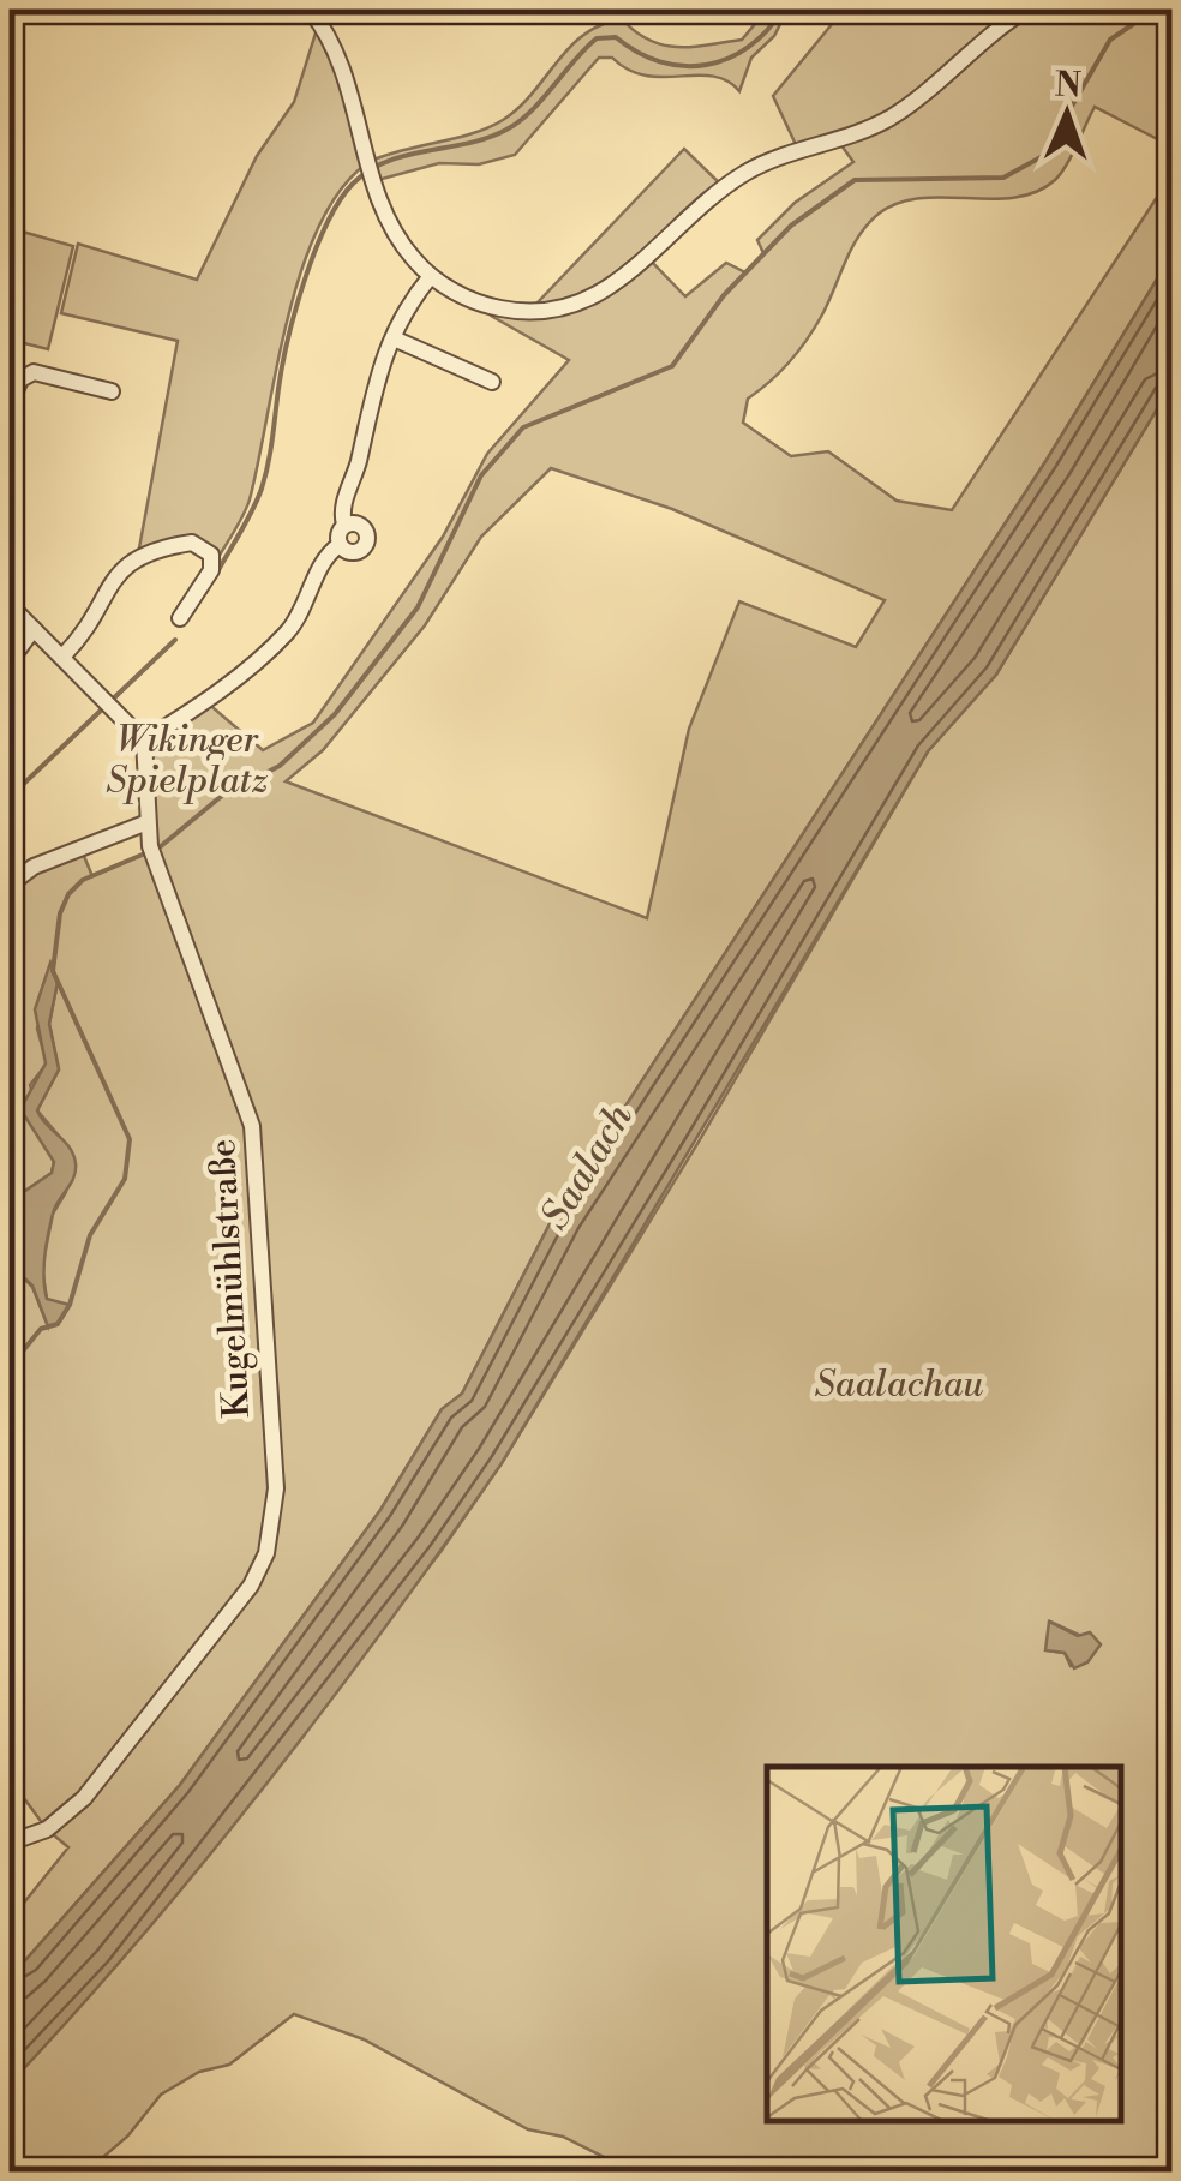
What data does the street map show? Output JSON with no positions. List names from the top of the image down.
{
  "streets": {
    "street": ["Kugelmühlstraße"]
  },
  "water": ["Saalach"],
  "parks": ["Wikinger Spielplatz", "Saalachau"],
  "north": "top"
}
